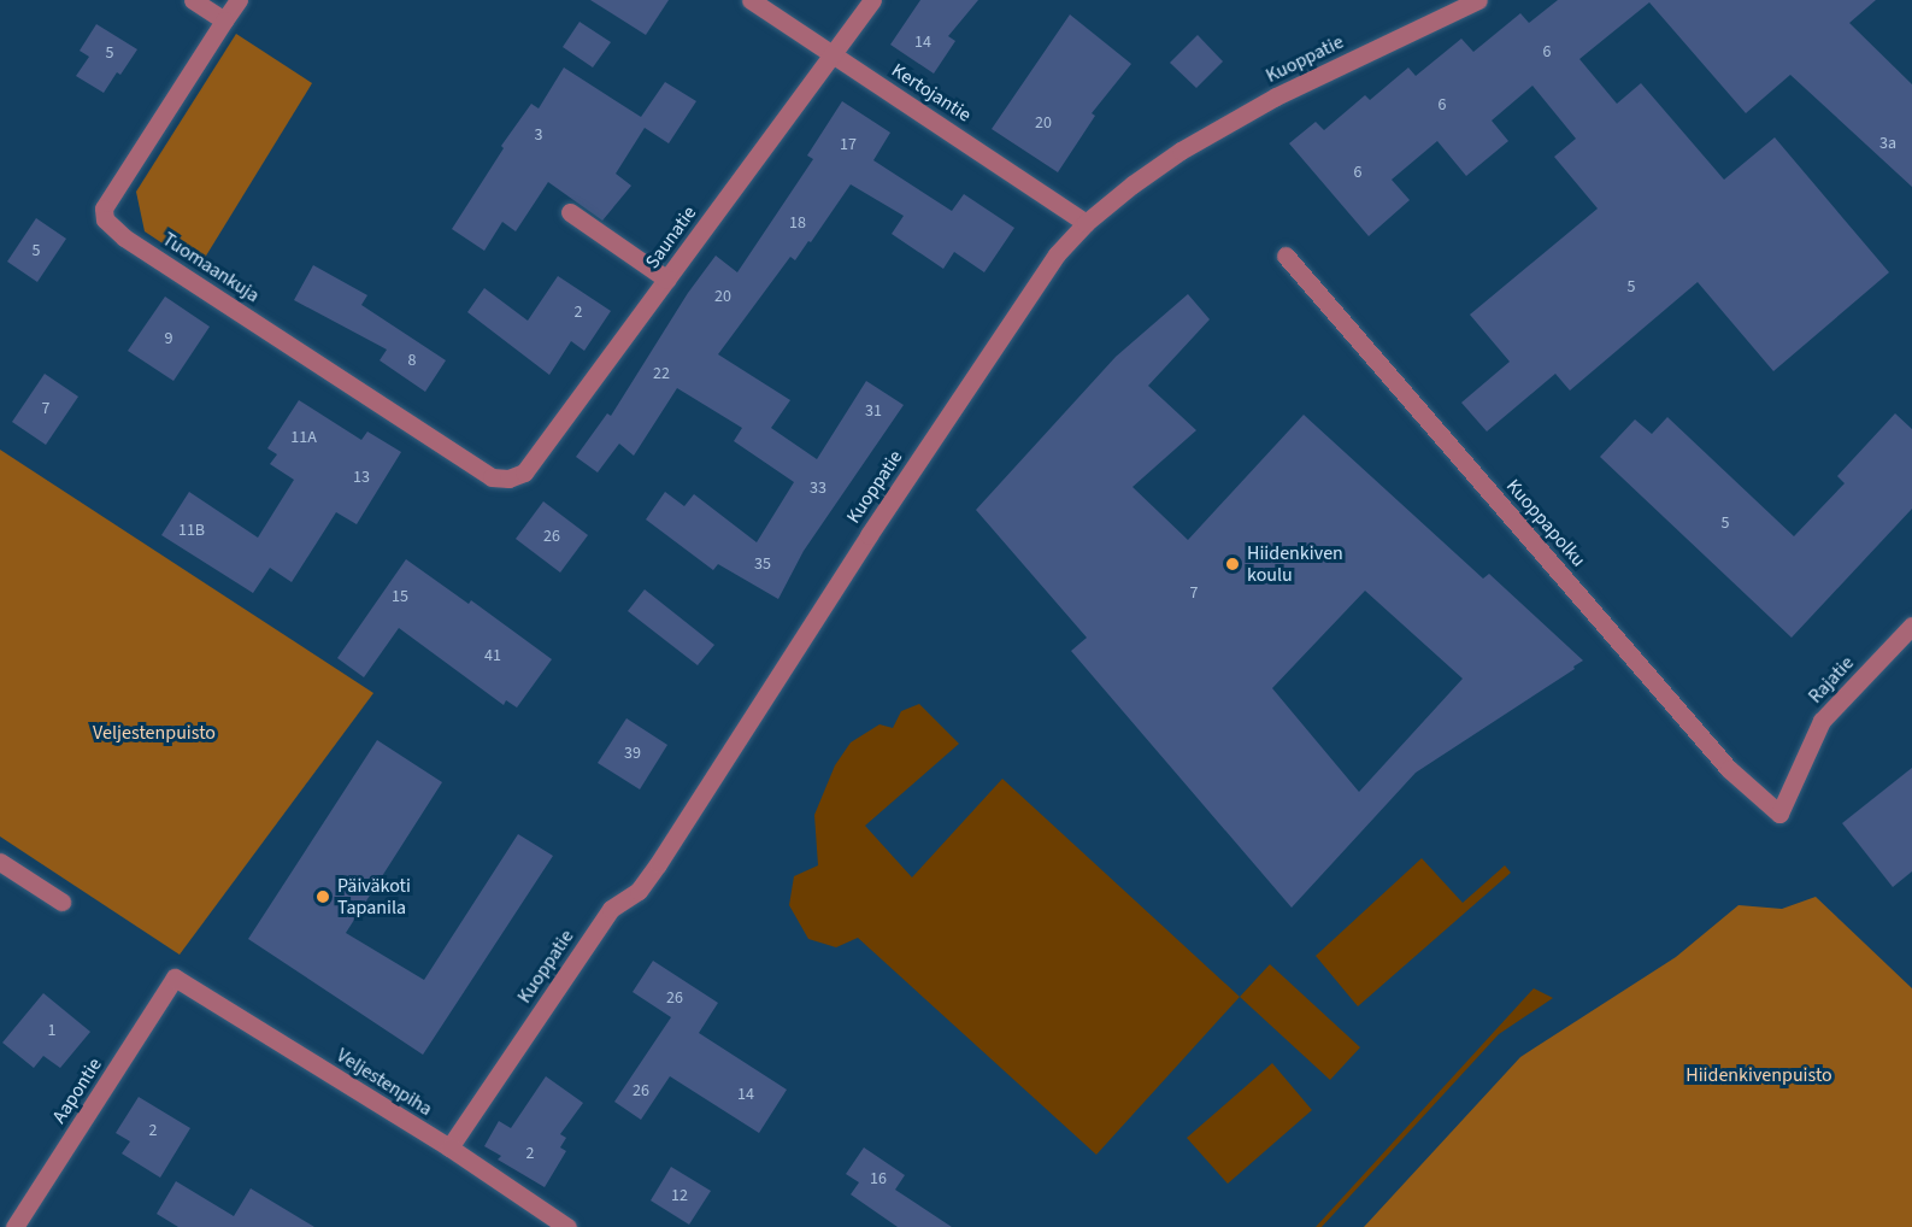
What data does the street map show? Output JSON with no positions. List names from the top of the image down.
{
  "streets": {
    "street": [
      "Kuoppatie",
      "Kertojantie",
      "Saunatie",
      "Tuomaankuja",
      "Kuoppapolku",
      "Rajatie",
      "Veljestenpiha",
      "Aapontie"
    ]
  },
  "crossings": [
    ["Kuoppatie", "Kertojantie"],
    ["Kuoppatie", "Veljestenpiha"],
    ["Kertojantie", "Saunatie"],
    ["Saunatie", "Tuomaankuja"],
    ["Kuoppapolku", "Rajatie"],
    ["Veljestenpiha", "Aapontie"]
  ],
  "parks": ["Veljestenpuisto", "Hiidenkivenpuisto"],
  "places": ["Hiidenkiven koulu", "Päiväkoti Tapanila"],
  "house_numbers": [
    "14",
    "6",
    "5",
    "6",
    "20",
    "3",
    "3a",
    "17",
    "6",
    "18",
    "5",
    "5",
    "20",
    "2",
    "9",
    "8",
    "22",
    "7",
    "31",
    "11A",
    "13",
    "33",
    "5",
    "11B",
    "26",
    "35",
    "7",
    "15",
    "41",
    "39",
    "26",
    "1",
    "26",
    "14",
    "2",
    "2",
    "16",
    "12"
  ]
}
